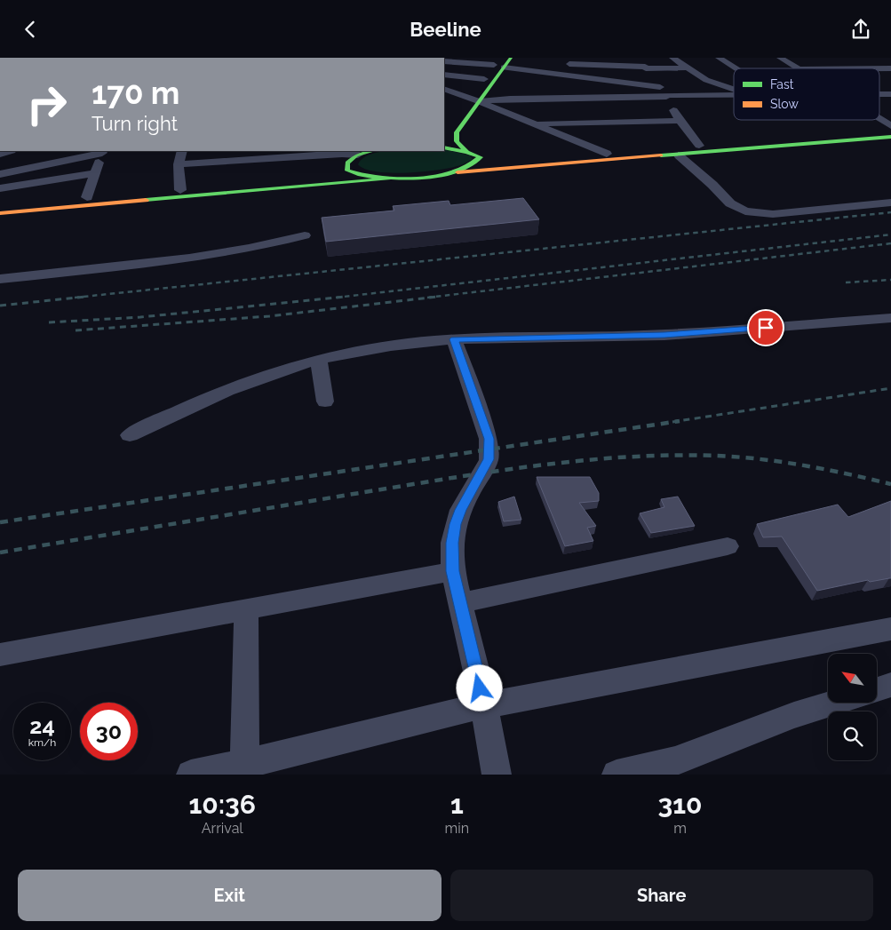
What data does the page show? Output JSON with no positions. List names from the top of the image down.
{
  "legend": ["Fast", "Slow"],
  "north": "top left",
  "page": {
    "header": "Beeline",
    "turn": ["170 m", "Turn right"],
    "speed": "24 km/h",
    "limit": "30",
    "eta": [
      "10:36",
      "Arrival",
      "1",
      "min",
      "310",
      "m"
    ],
    "buttons": ["Exit", "Share"]
  }
}
